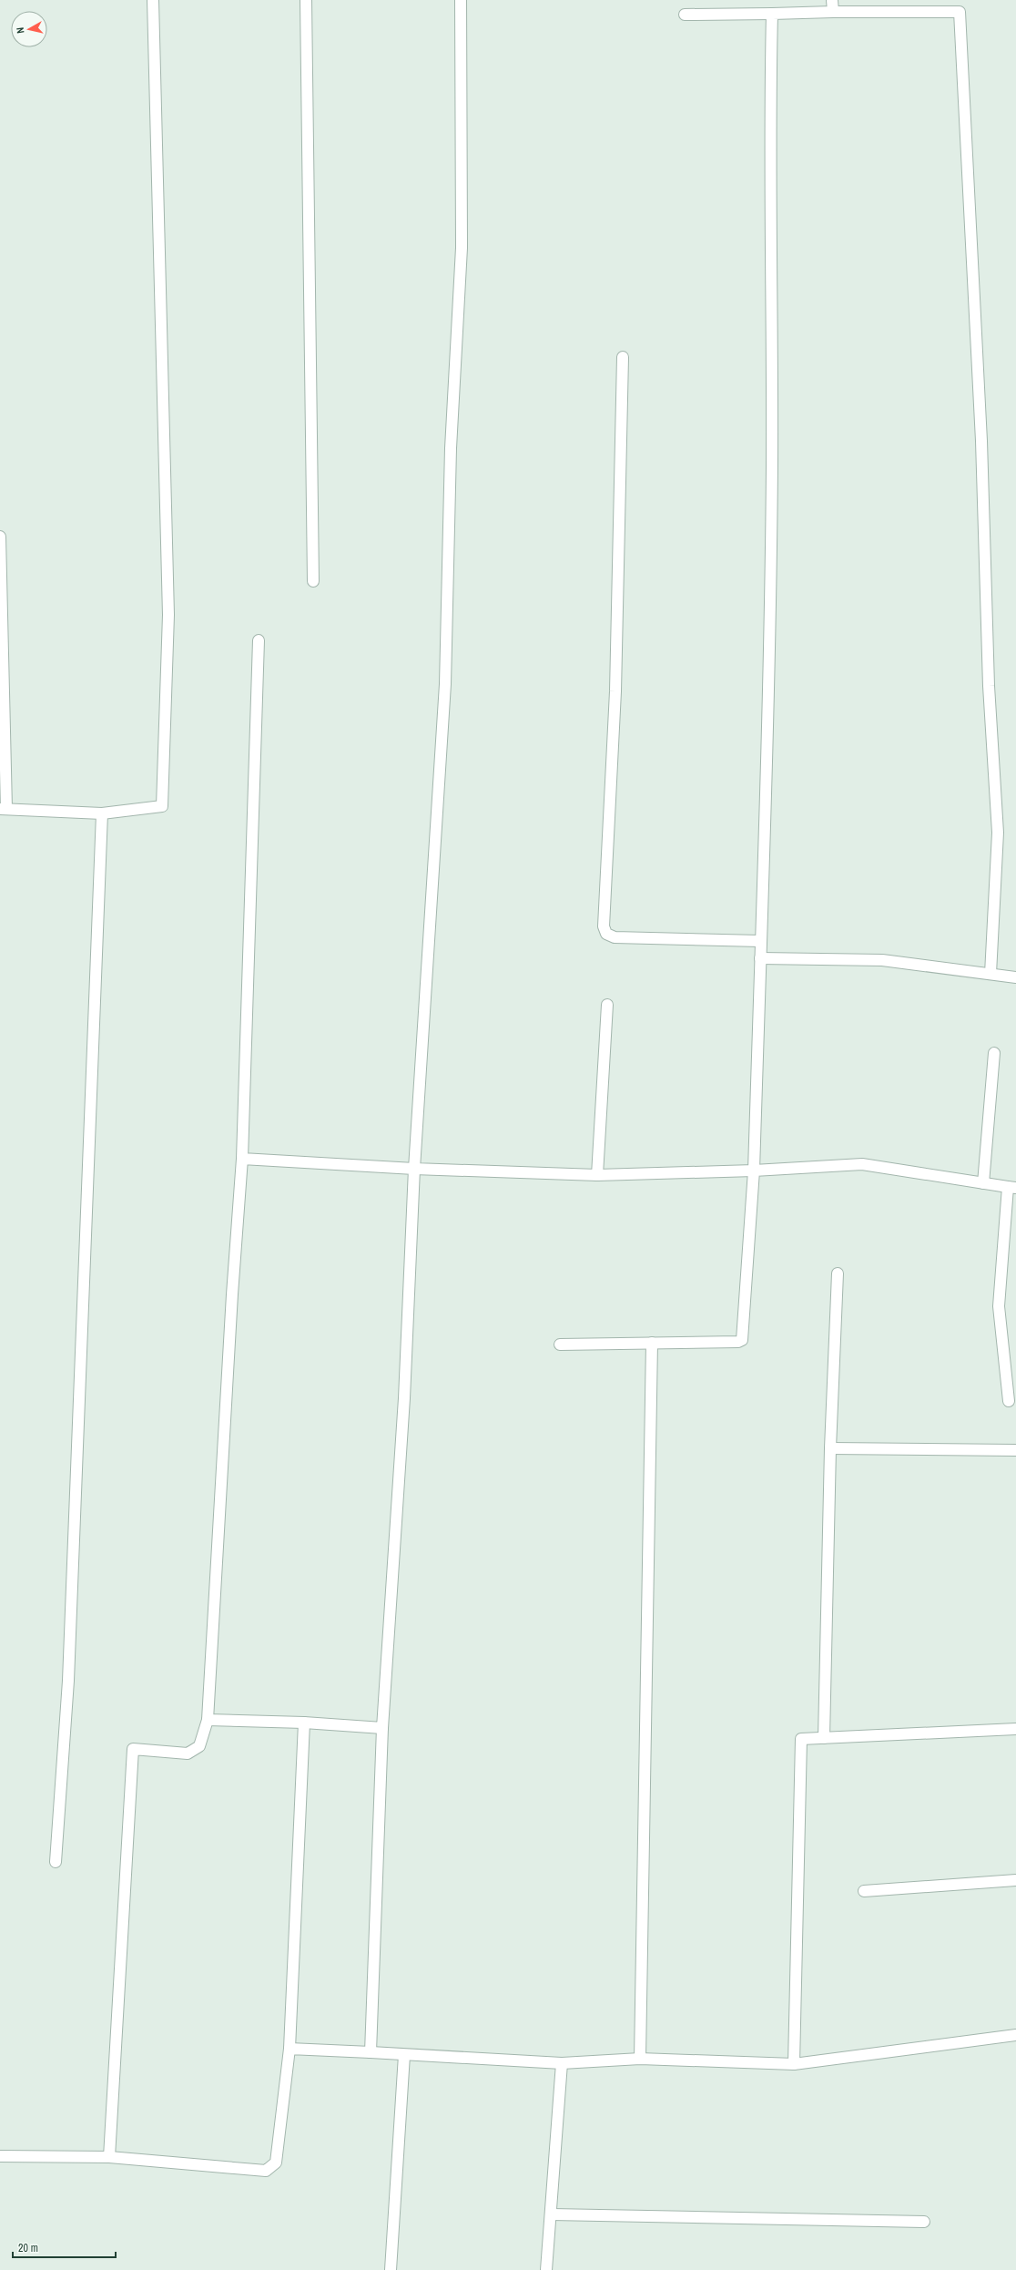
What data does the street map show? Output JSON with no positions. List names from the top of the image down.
{
  "scale_bar": "20 m",
  "north": "left"
}
